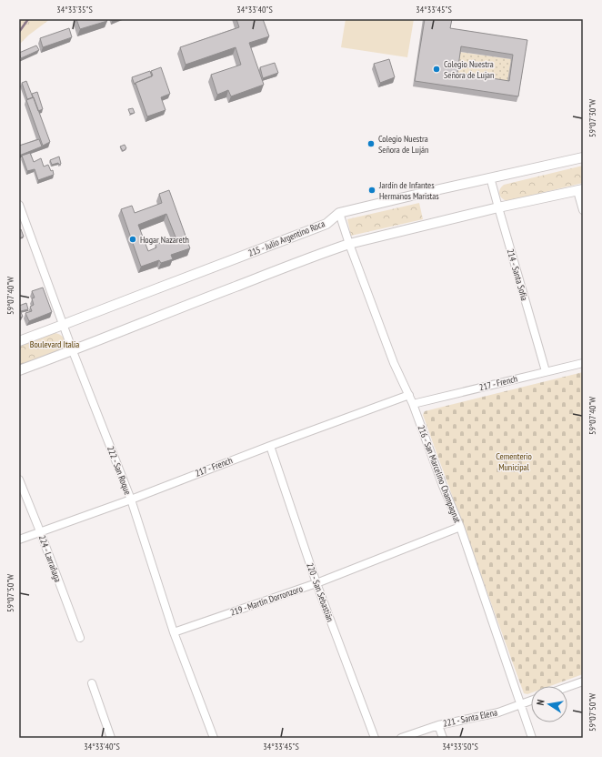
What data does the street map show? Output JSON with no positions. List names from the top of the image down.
{
  "streets": {
    "street": [
      "215 - Julio Argentino Roca",
      "214 - Santa Sofía",
      "217 - French",
      "222 - San Roque",
      "216 - San Marcelino Champagnat",
      "224 - Larrañaga",
      "220 - San Sebastián",
      "219 - Martín Dorronzoro",
      "221 - Santa Elena"
    ]
  },
  "crossings": [
    ["215 - Julio Argentino Roca", "214 - Santa Sofía"],
    ["215 - Julio Argentino Roca", "222 - San Roque"],
    ["215 - Julio Argentino Roca", "216 - San Marcelino Champagnat"],
    ["214 - Santa Sofía", "217 - French"],
    ["217 - French", "222 - San Roque"],
    ["217 - French", "216 - San Marcelino Champagnat"],
    ["217 - French", "224 - Larrañaga"],
    ["217 - French", "220 - San Sebastián"],
    ["222 - San Roque", "219 - Martín Dorronzoro"],
    ["216 - San Marcelino Champagnat", "219 - Martín Dorronzoro"],
    ["216 - San Marcelino Champagnat", "221 - Santa Elena"],
    ["220 - San Sebastián", "219 - Martín Dorronzoro"]
  ],
  "parks": ["Boulevard Italia", "Cementerio Municipal"],
  "places": [
    "Colegio Nuestra Señora de Lujan",
    "Colegio Nuestra Señora de Luján",
    "Jardín de Infantes Hermanos Maristas",
    "Hogar Nazareth"
  ],
  "north": "left",
  "coordinates": [
    "34°33'35\"S",
    "34°33'40\"S",
    "34°33'45\"S",
    "59°07'30\"W",
    "59°07'40\"W",
    "59°07'50\"W",
    "34°33'50\"S"
  ]
}
